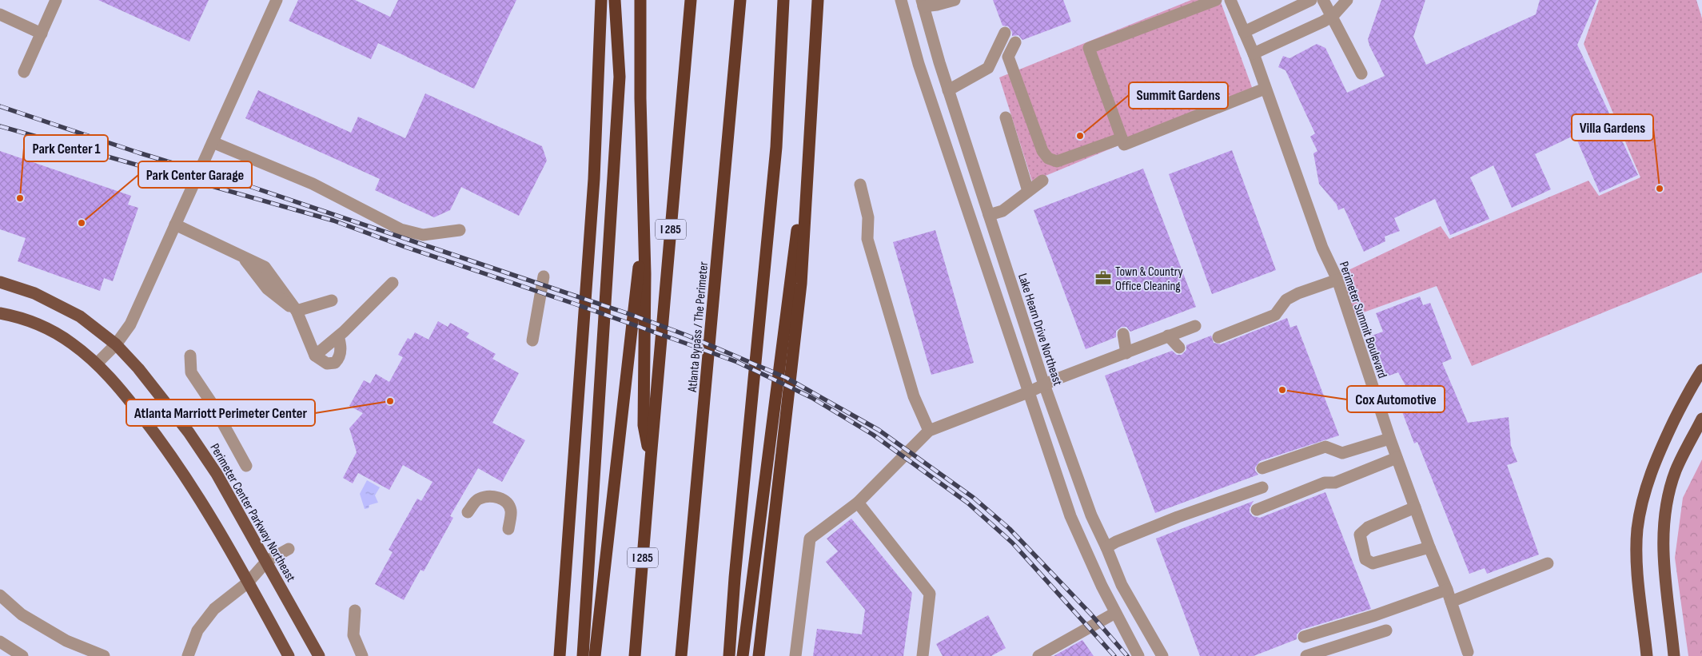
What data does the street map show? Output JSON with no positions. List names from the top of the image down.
{
  "streets": {
    "highway": ["I 285", "Atlanta Bypass / The Perimeter"],
    "main road": ["Perimeter Center Parkway Northeast"],
    "street": ["Perimeter Summit Boulevard", "Lake Hearn Drive Northeast"]
  },
  "places": {
    "other": [
      "Summit Gardens",
      "Villa Gardens",
      "Park Center 1",
      "Park Center Garage",
      "Cox Automotive",
      "Atlanta Marriott Perimeter Center"
    ],
    "office": ["Town & Country Office Cleaning"]
  }
}
